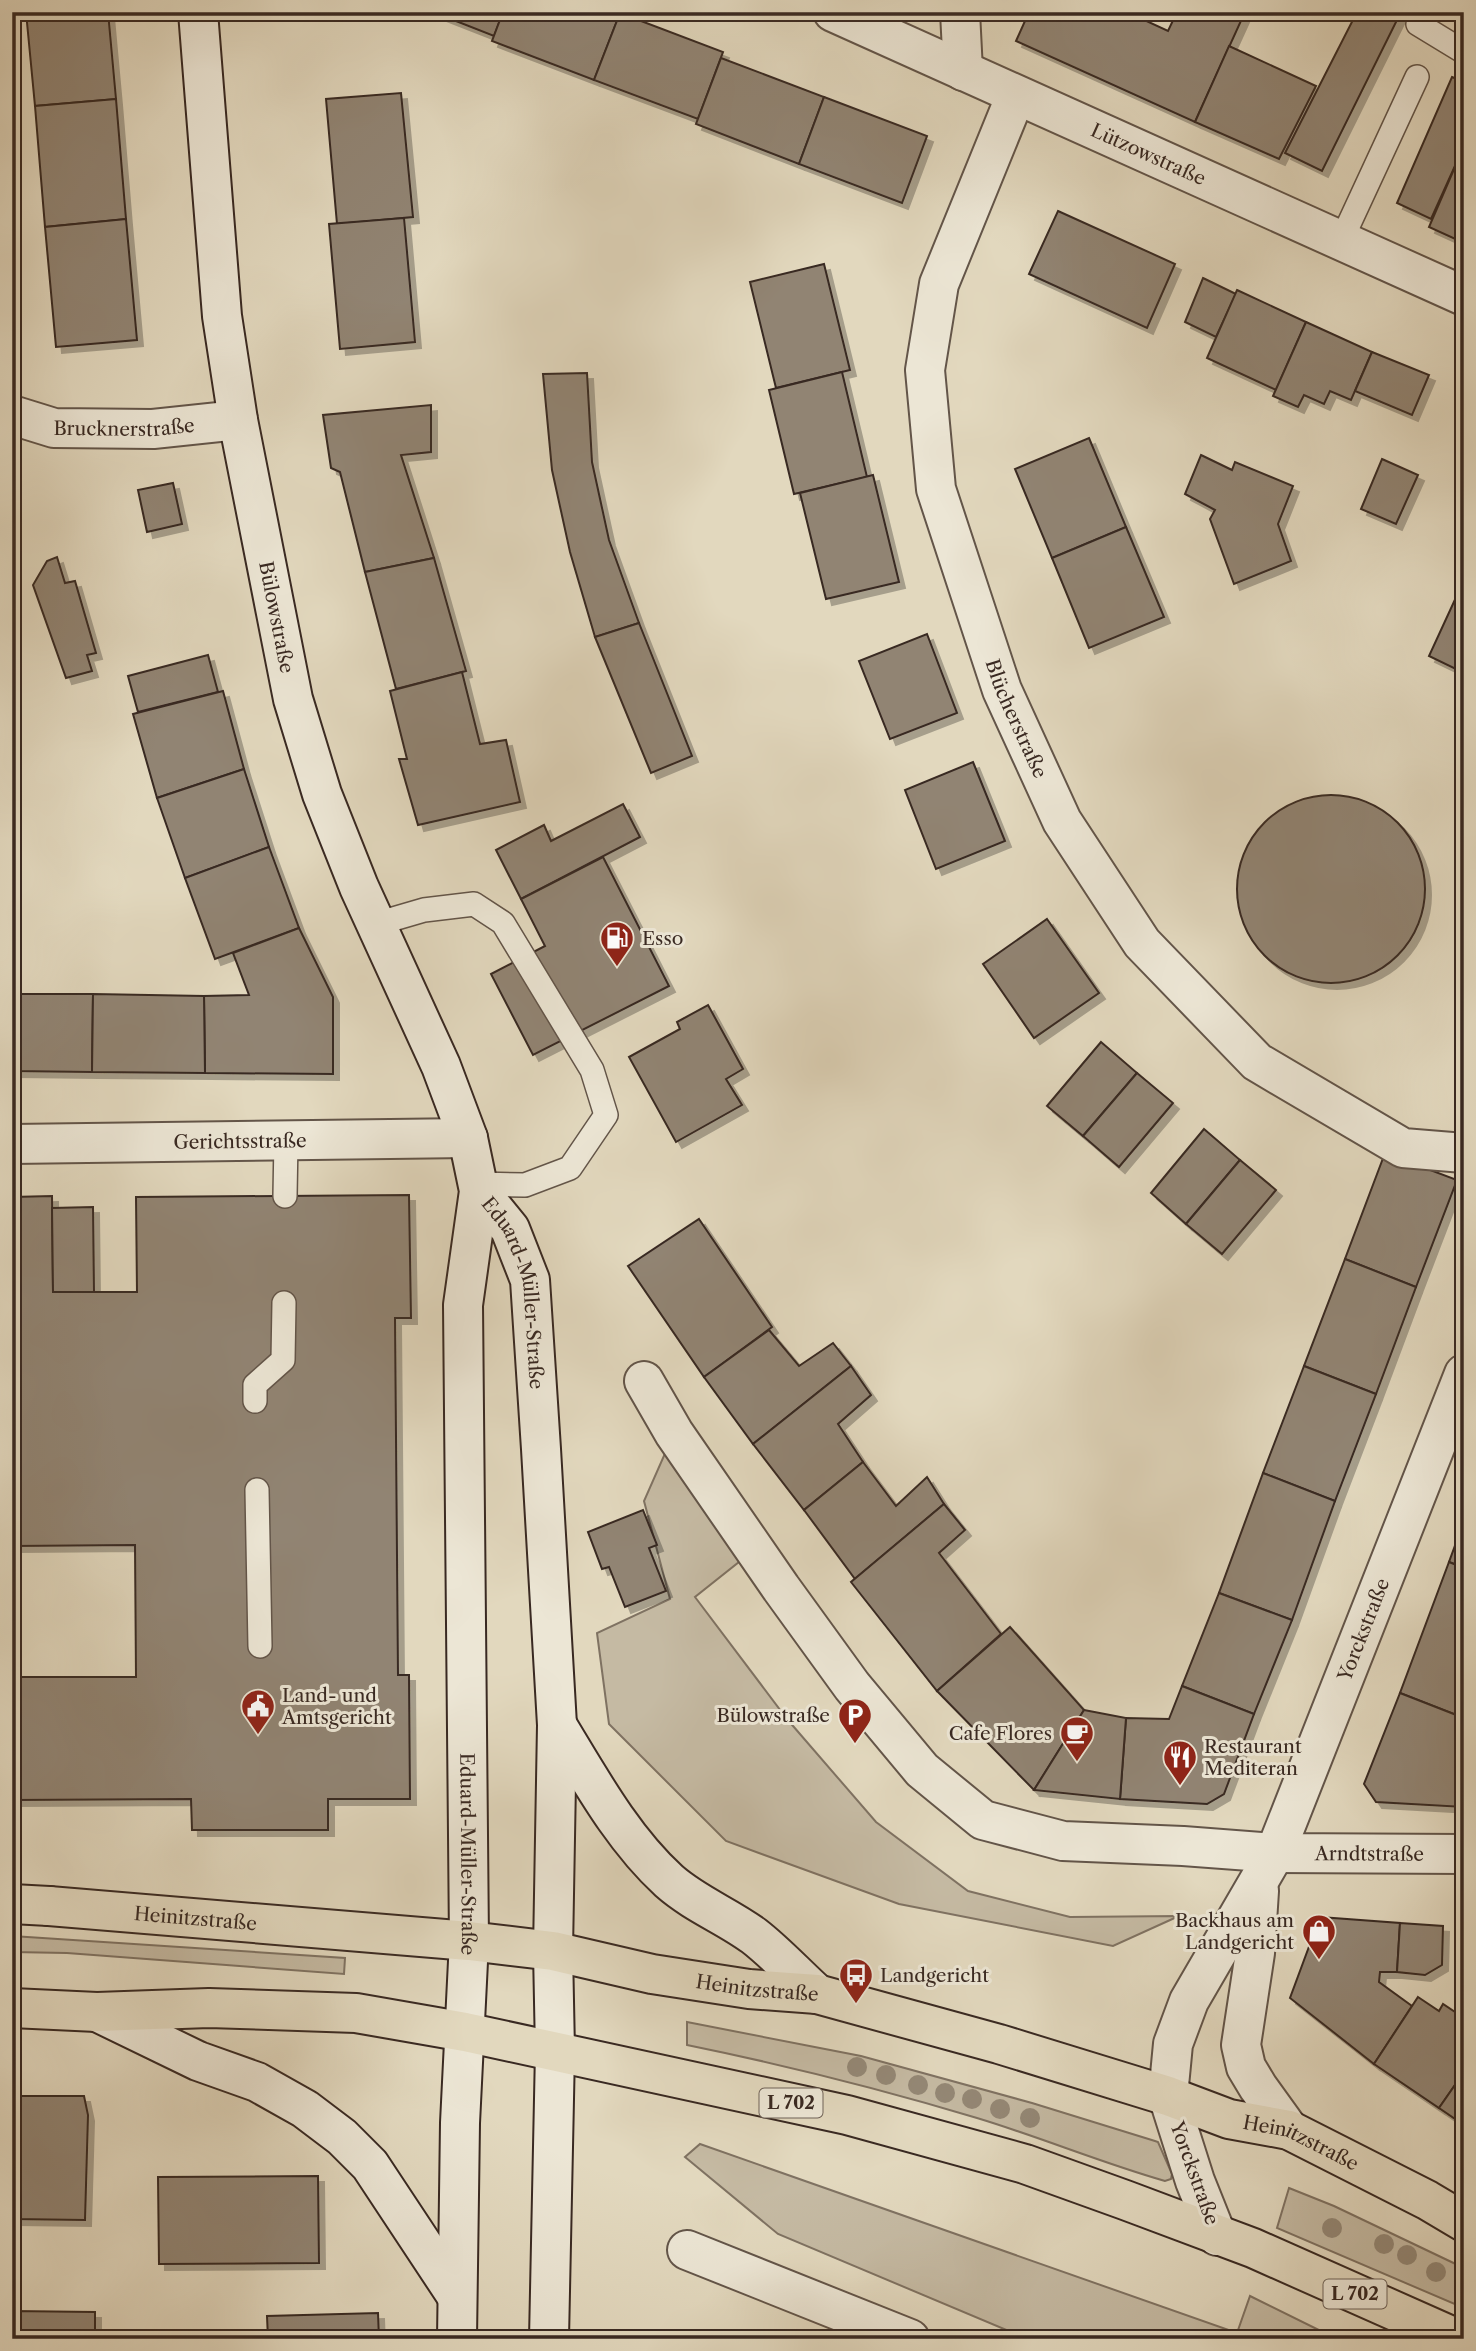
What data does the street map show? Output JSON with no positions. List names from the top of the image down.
{
  "streets": {
    "main road": ["Heinitzstraße", "L 702"],
    "street": [
      "Lützowstraße",
      "Brucknerstraße",
      "Bülowstraße",
      "Blücherstraße",
      "Gerichtsstraße",
      "Eduard-Müller-Straße",
      "Yorckstraße",
      "Arndtstraße"
    ]
  },
  "crossings": [
    ["Lützowstraße", "Blücherstraße"],
    ["Brucknerstraße", "Bülowstraße"],
    ["Bülowstraße", "Gerichtsstraße"],
    ["Bülowstraße", "Eduard-Müller-Straße"],
    ["Eduard-Müller-Straße", "Heinitzstraße"],
    ["Eduard-Müller-Straße", "L 702"],
    ["Yorckstraße", "Arndtstraße"],
    ["Yorckstraße", "Heinitzstraße"],
    ["Yorckstraße", "L 702"]
  ],
  "places": {
    "fuel station": ["Esso"],
    "public building": ["Land- und Amtsgericht"],
    "parking": ["Bülowstraße"],
    "cafe": ["Cafe Flores"],
    "restaurant": ["Restaurant Mediteran"],
    "shop": ["Backhaus am Landgericht"],
    "bus stop": ["Landgericht"]
  }
}
